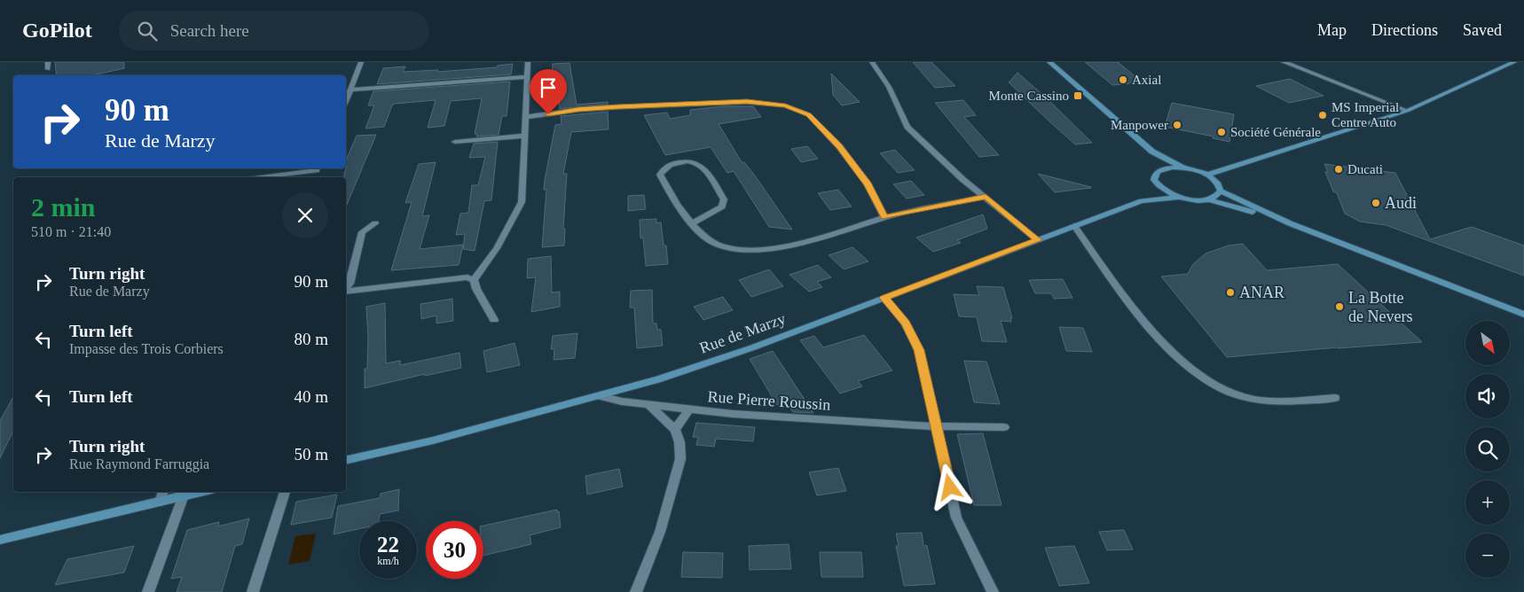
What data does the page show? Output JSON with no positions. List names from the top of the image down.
{
  "streets": {
    "main road": ["Rue de Marzy"],
    "street": ["Rue Pierre Roussin"]
  },
  "crossings": [
    ["Rue de Marzy", "Rue Pierre Roussin"]
  ],
  "places": {
    "other": [
      "Axial",
      "MS Imperial Centre Auto",
      "Manpower",
      "Société Générale",
      "Ducati",
      "Audi",
      "ANAR",
      "La Botte de Nevers"
    ],
    "transit": ["Monte Cassino"]
  },
  "north": "bottom right",
  "page": {
    "header": "GoPilot",
    "search": "Search here",
    "nav": ["Map", "Directions", "Saved"],
    "turn": ["90 m", "Rue de Marzy"],
    "heading": ["2 min", "510 m · 21:40"],
    "list": [
      {
        "name": "Turn right",
        "note": "Rue de Marzy",
        "value": "90 m"
      },
      {
        "name": "Turn left",
        "note": "Impasse des Trois Corbiers",
        "value": "80 m"
      },
      {
        "name": "Turn left",
        "value": "40 m"
      },
      {
        "name": "Turn right",
        "note": "Rue Raymond Farruggia",
        "value": "50 m"
      }
    ],
    "map_buttons": ["+", "−"],
    "speed": "22 km/h",
    "limit": "30"
  }
}
